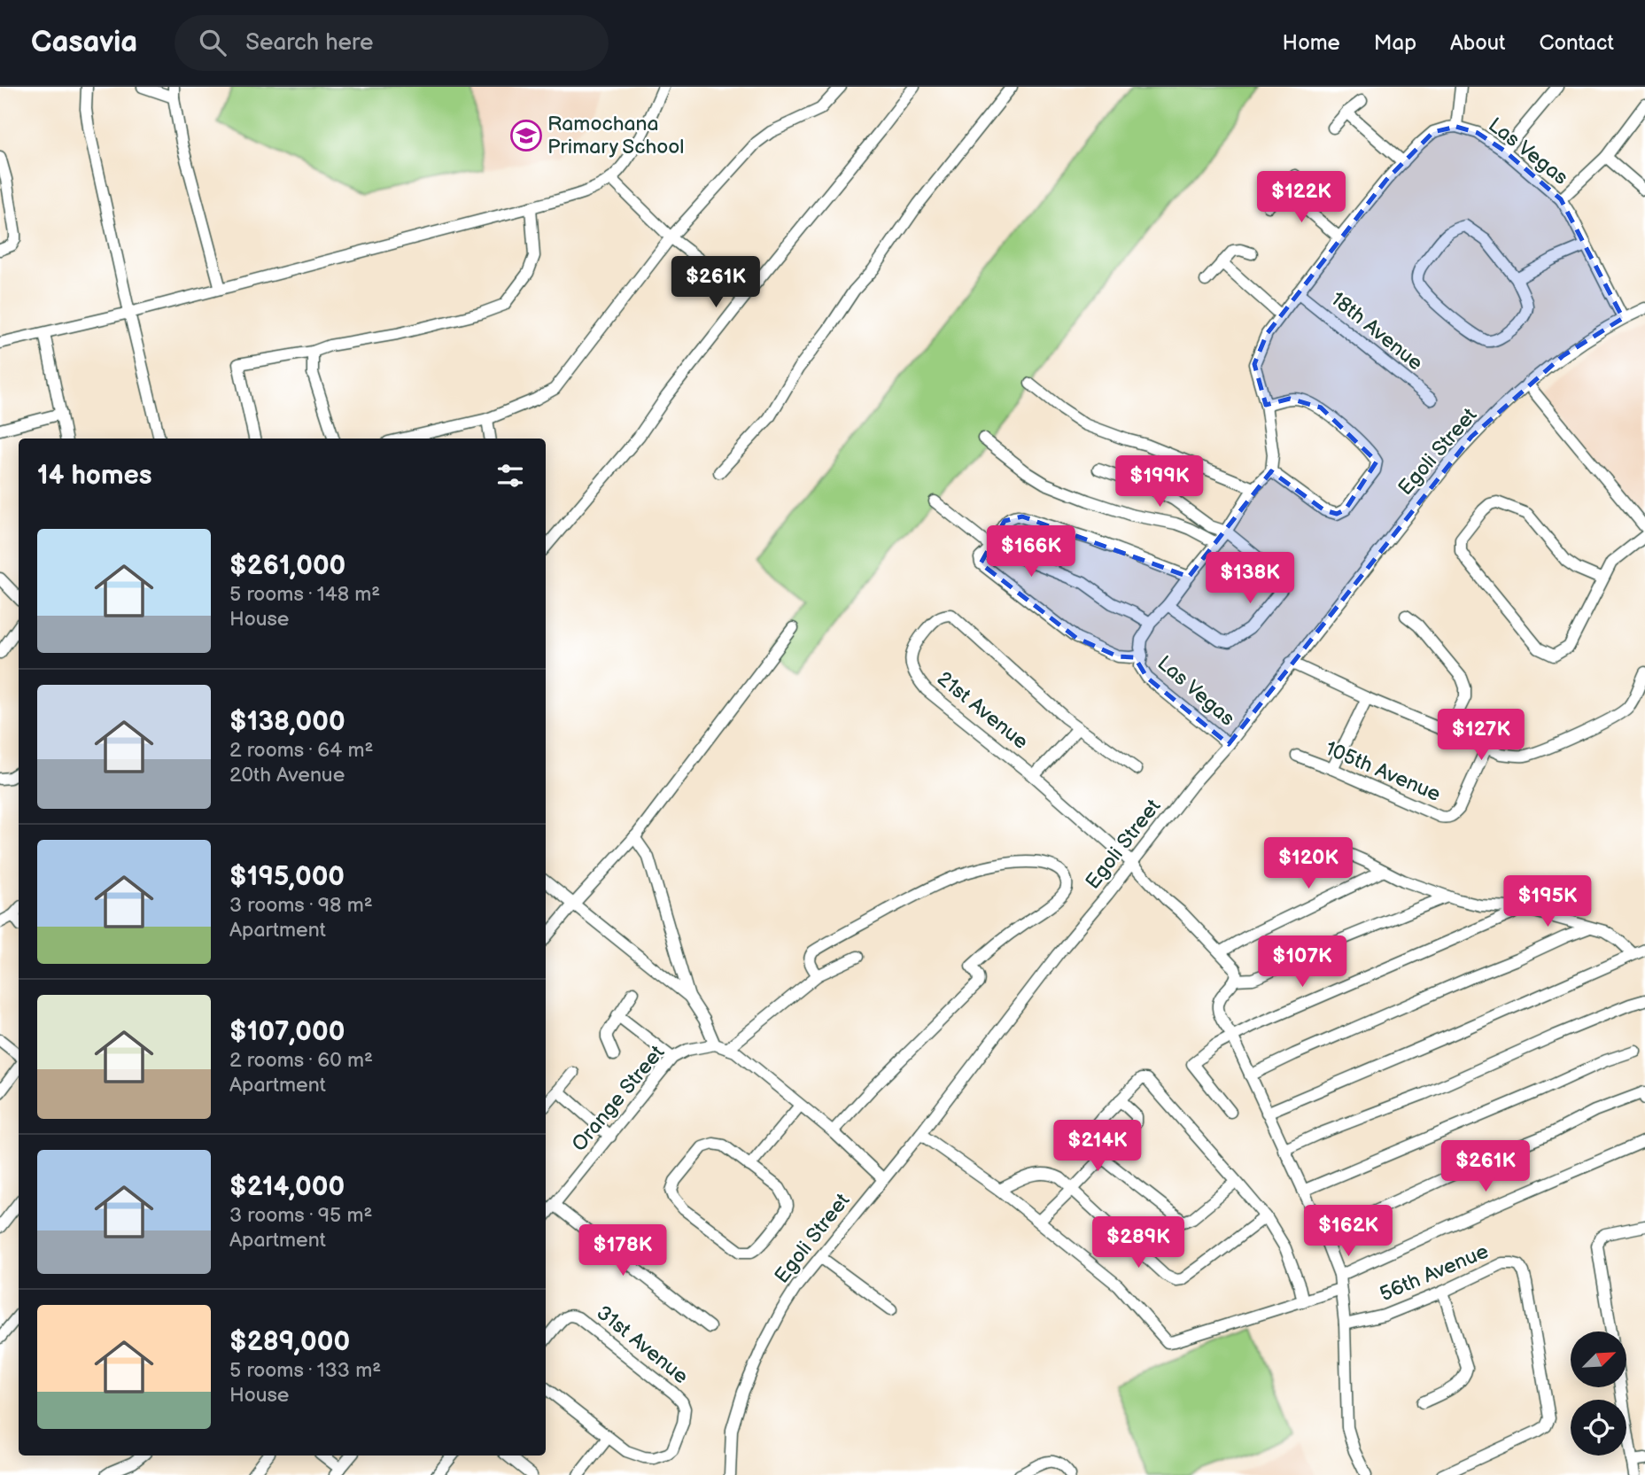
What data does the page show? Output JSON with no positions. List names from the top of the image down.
{
  "streets": {
    "street": [
      "Las Vegas",
      "18th Avenue",
      "Egoli Street",
      "21st Avenue",
      "105th Avenue",
      "Orange Street",
      "56th Avenue",
      "31st Avenue"
    ]
  },
  "crossings": [
    ["Las Vegas", "18th Avenue"],
    ["Las Vegas", "Egoli Street"],
    ["Egoli Street", "21st Avenue"]
  ],
  "places": {
    "school or university": ["Ramochana Primary School"]
  },
  "north": "top right",
  "page": {
    "header": "Casavia",
    "search": "Search here",
    "nav": [
      "Home",
      "Map",
      "About",
      "Contact"
    ],
    "price": [
      "$122K",
      "$261K",
      "$199K",
      "$166K",
      "$138K",
      "$127K",
      "$120K",
      "$195K",
      "$107K",
      "$214K",
      "$261K",
      "$162K",
      "$289K",
      "$178K"
    ],
    "heading": "14 homes",
    "list": [
      {
        "name": "$261,000",
        "note": "5 rooms · 148 m² · House"
      },
      {
        "name": "$138,000",
        "note": "2 rooms · 64 m² · 20th Avenue"
      },
      {
        "name": "$195,000",
        "note": "3 rooms · 98 m² · Apartment"
      },
      {
        "name": "$107,000",
        "note": "2 rooms · 60 m² · Apartment"
      },
      {
        "name": "$214,000",
        "note": "3 rooms · 95 m² · Apartment"
      },
      {
        "name": "$289,000",
        "note": "5 rooms · 133 m² · House"
      }
    ]
  }
}
